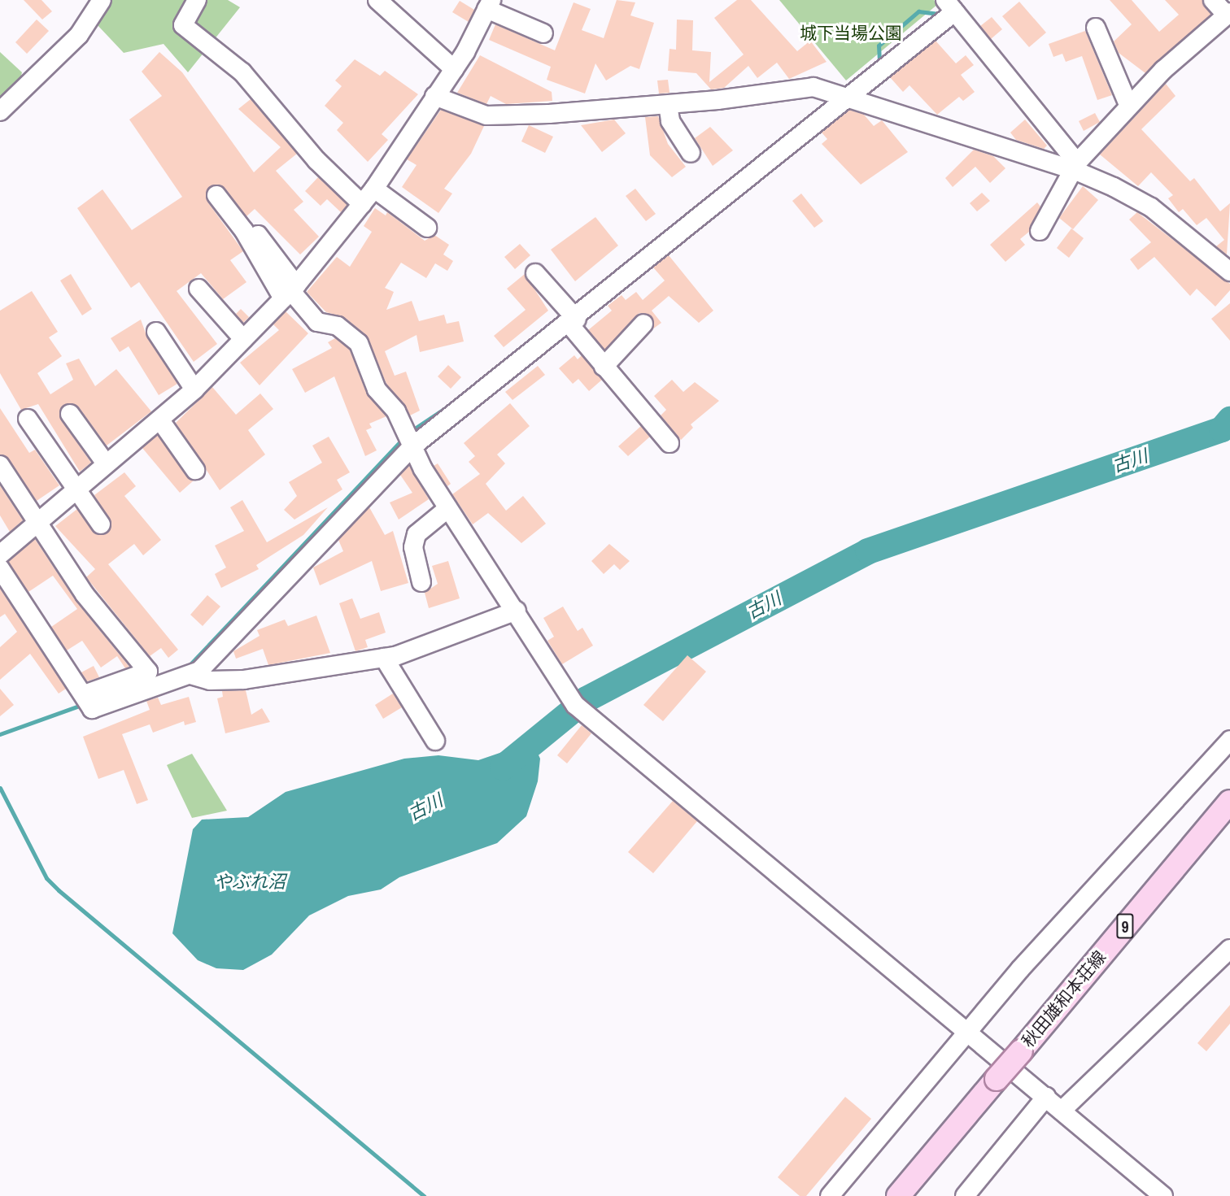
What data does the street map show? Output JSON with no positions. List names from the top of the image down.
{
  "streets": {
    "main road": ["9", "秋田雄和本荘線"]
  },
  "water": ["古川", "やぶれ沼"],
  "parks": ["城下当場公園"]
}
